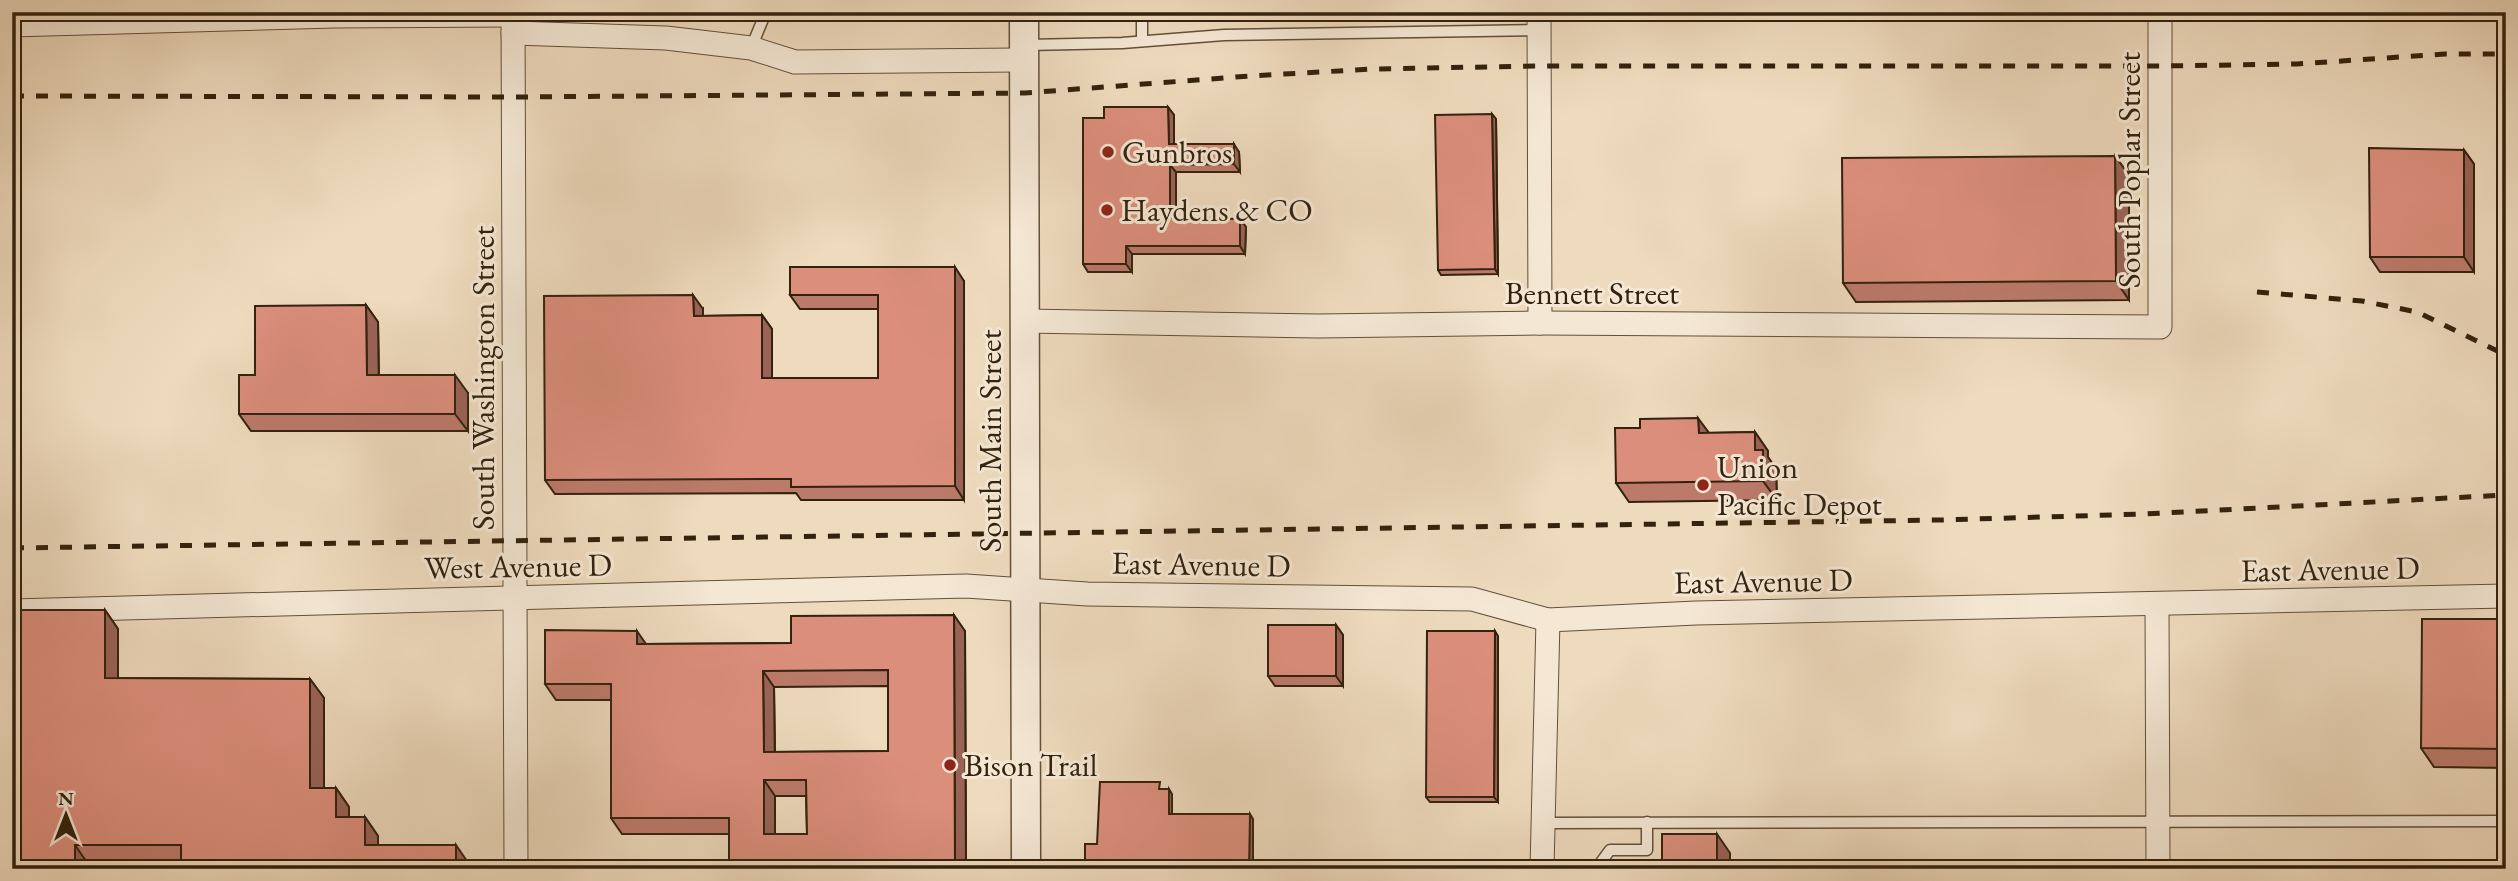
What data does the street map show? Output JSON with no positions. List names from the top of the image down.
{
  "streets": {
    "street": [
      "South Poplar Street",
      "Bennett Street",
      "South Washington Street",
      "South Main Street",
      "East Avenue D",
      "West Avenue D"
    ]
  },
  "crossings": [
    ["South Poplar Street", "Bennett Street"],
    ["Bennett Street", "South Main Street"],
    ["South Washington Street", "West Avenue D"],
    ["South Main Street", "East Avenue D"],
    ["South Main Street", "West Avenue D"],
    ["East Avenue D", "West Avenue D"]
  ],
  "places": [
    "Gunbros",
    "Haydens & CO",
    "Union Pacific Depot",
    "Bison Trail"
  ],
  "north": "top"
}
